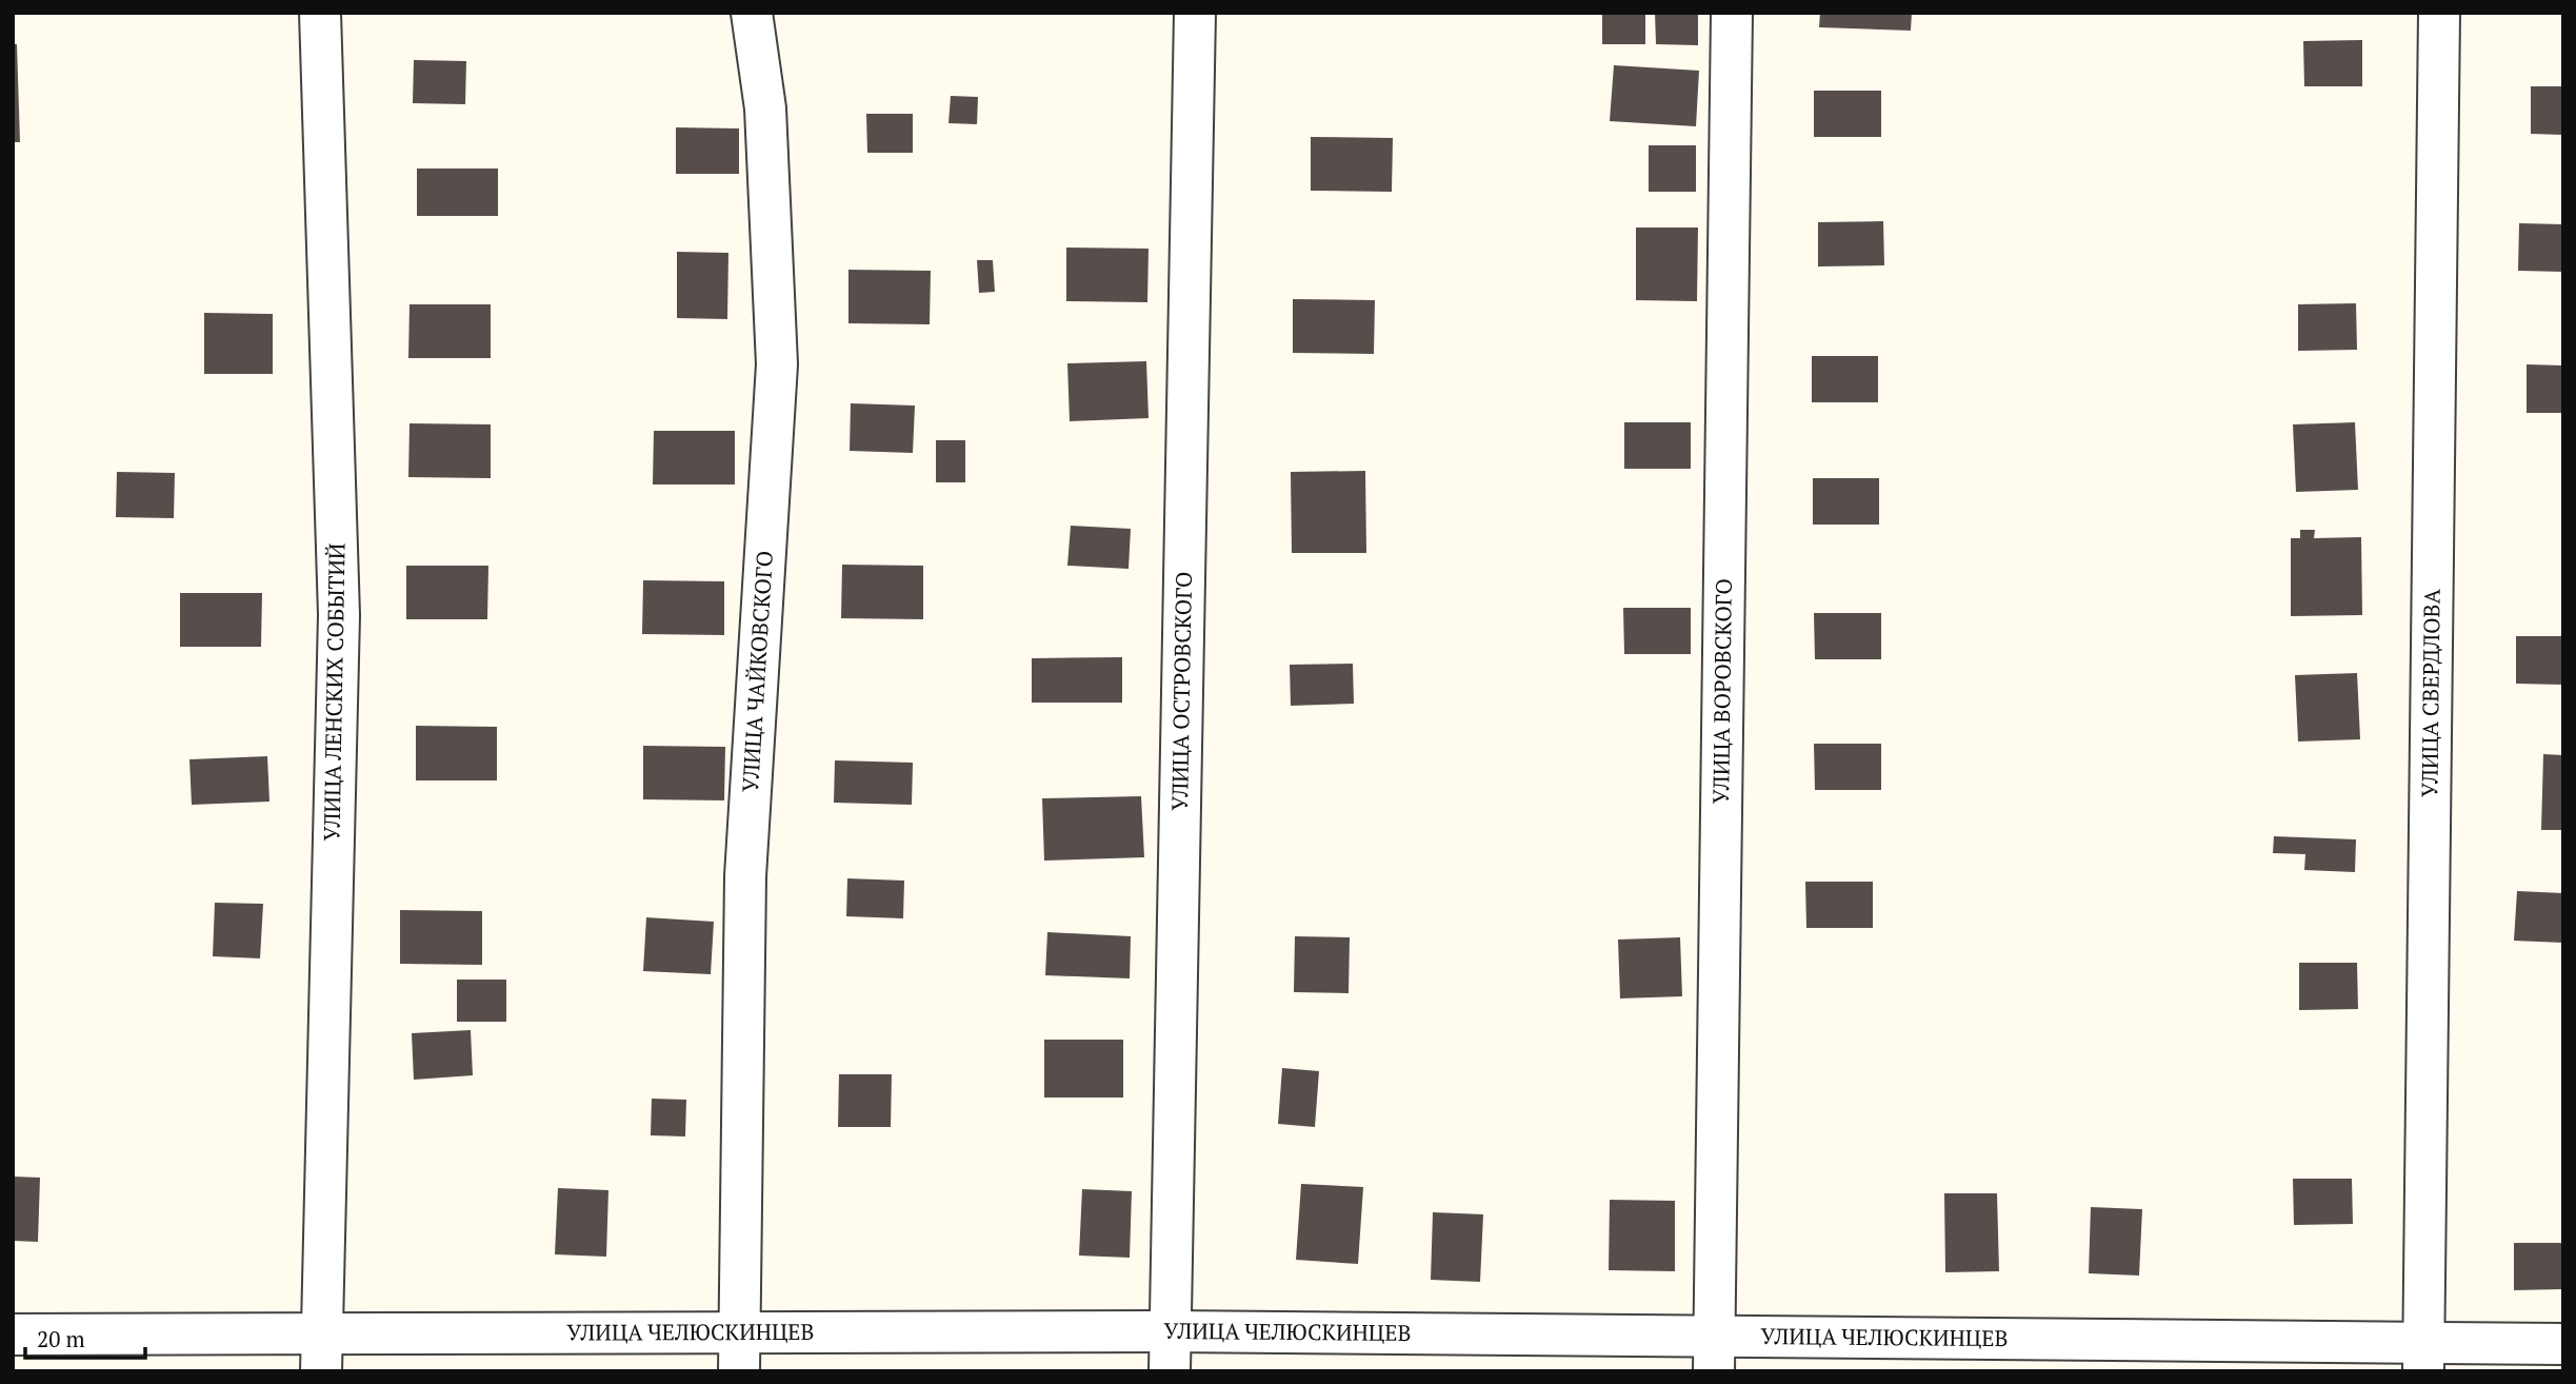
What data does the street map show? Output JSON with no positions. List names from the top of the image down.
{
  "streets": {
    "street": [
      "УЛИЦА ЧАЙКОВСКОГО",
      "УЛИЦА ЛЕНСКИХ СОБЫТИЙ",
      "УЛИЦА ОСТРОВСКОГО",
      "УЛИЦА ВОРОВСКОГО",
      "УЛИЦА СВЕРДЛОВА",
      "УЛИЦА ЧЕЛЮСКИНЦЕВ"
    ]
  },
  "crossings": [
    ["УЛИЦА ЧАЙКОВСКОГО", "УЛИЦА ЧЕЛЮСКИНЦЕВ"],
    ["УЛИЦА ЛЕНСКИХ СОБЫТИЙ", "УЛИЦА ЧЕЛЮСКИНЦЕВ"],
    ["УЛИЦА ОСТРОВСКОГО", "УЛИЦА ЧЕЛЮСКИНЦЕВ"],
    ["УЛИЦА ВОРОВСКОГО", "УЛИЦА ЧЕЛЮСКИНЦЕВ"],
    ["УЛИЦА СВЕРДЛОВА", "УЛИЦА ЧЕЛЮСКИНЦЕВ"]
  ],
  "scale_bar": "20 m"
}
